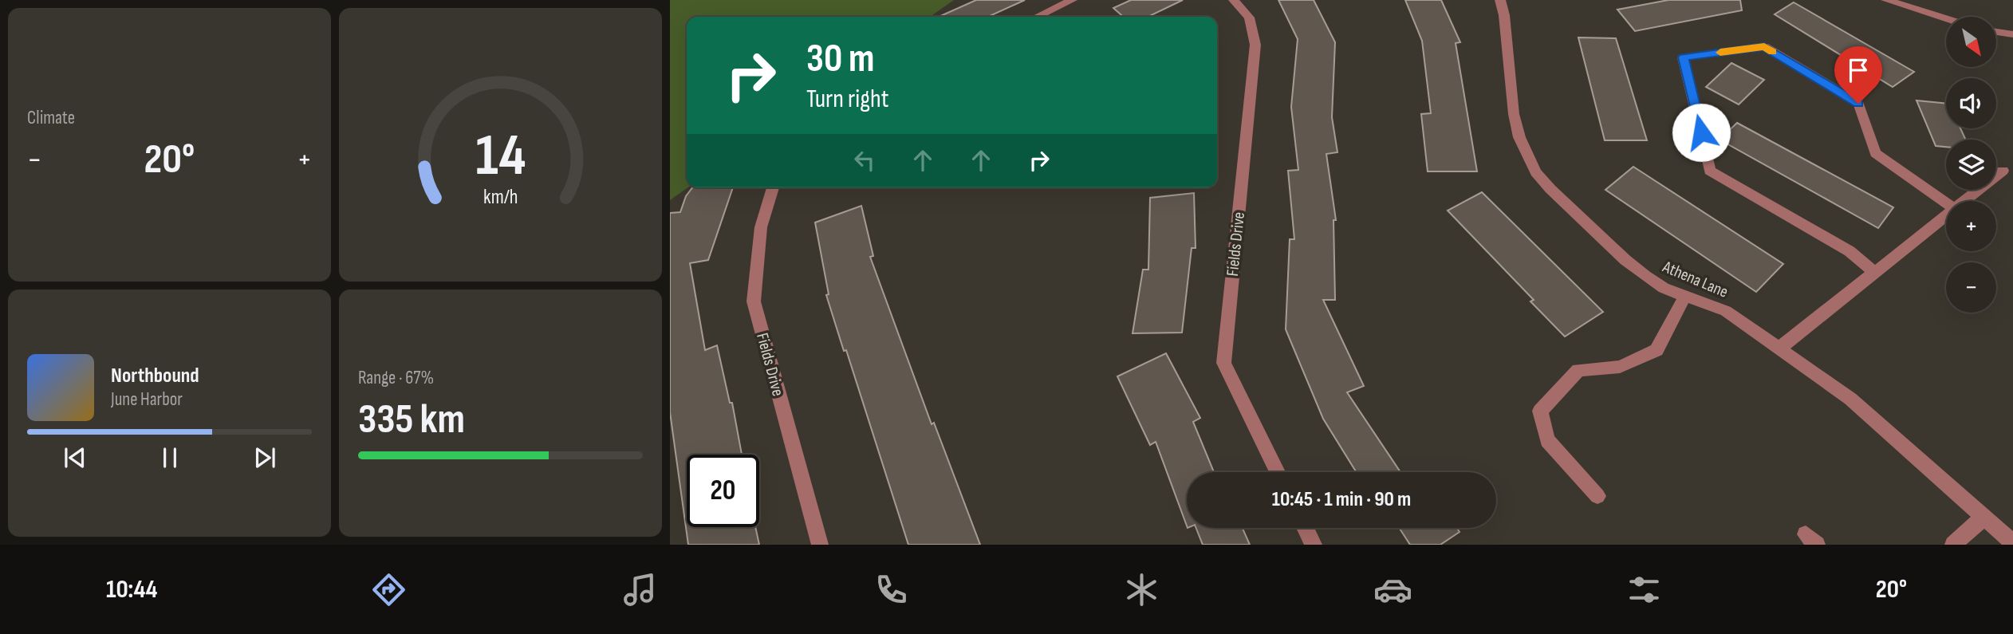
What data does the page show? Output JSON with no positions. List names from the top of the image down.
{
  "streets": {
    "street": ["Fields Drive", "Athena Lane"]
  },
  "north": "bottom right",
  "page": {
    "tile": [
      "Climate",
      ["Range · 67%", "335 km"]
    ],
    "map_buttons": ["+", "−"],
    "turn": ["30 m", "Turn right"],
    "heat": ["−", "20°", "+"],
    "song": ["Northbound", "June Harbor"],
    "limit": "20",
    "trip": "10:45 · 1 min · 90 m",
    "tabs": ["10:44", "20°"],
    "gauge": ["14", "km/h"]
  }
}
